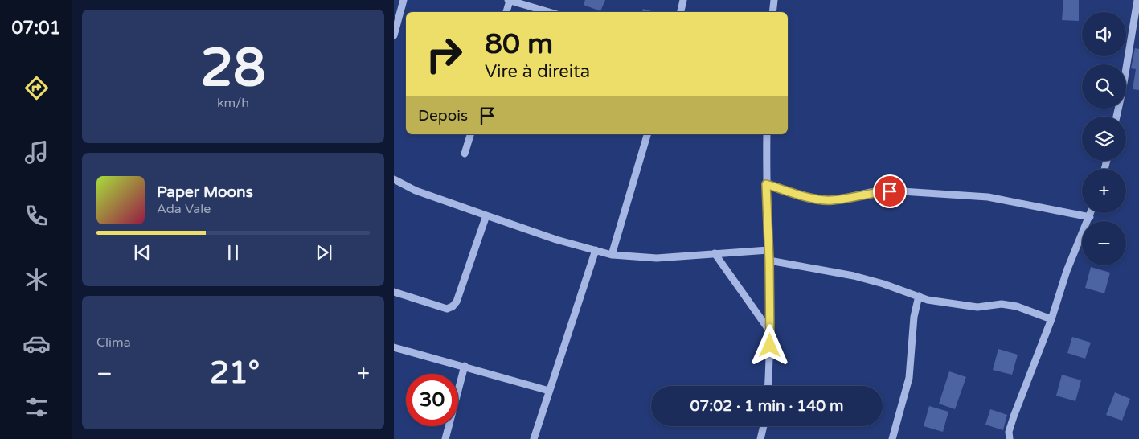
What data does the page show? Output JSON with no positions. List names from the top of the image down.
{
  "page": {
    "tabs": "07:01",
    "tile": [
      ["28", "km/h"],
      "Clima"
    ],
    "map_buttons": ["+", "−"],
    "turn": ["80 m", "Vire à direita"],
    "then": "Depois",
    "song": ["Paper Moons", "Ada Vale"],
    "heat": ["−", "21°", "+"],
    "limit": "30",
    "trip": "07:02 · 1 min · 140 m"
  }
}
